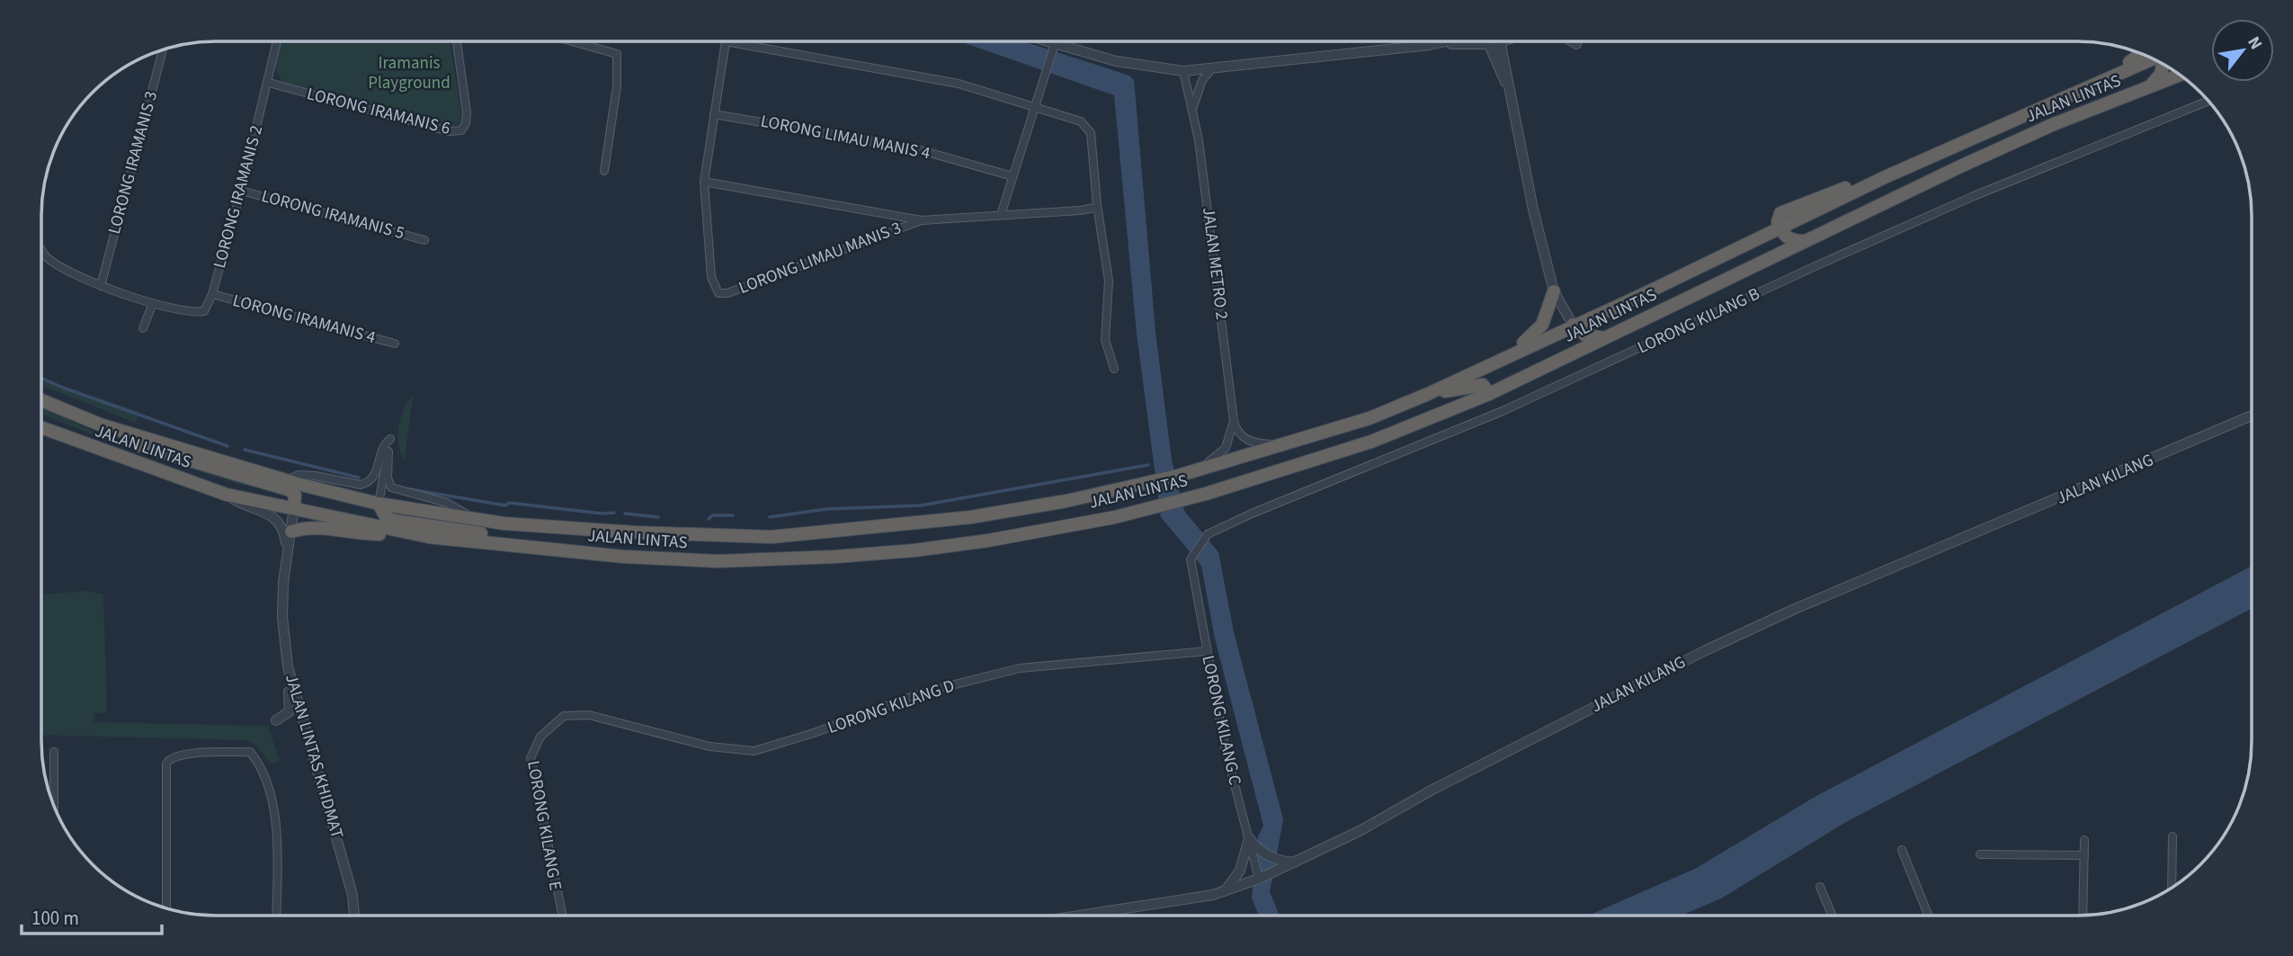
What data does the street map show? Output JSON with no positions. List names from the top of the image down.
{
  "streets": {
    "highway": ["JALAN LINTAS"],
    "street": [
      "LORONG IRAMANIS 6",
      "LORONG LIMAU MANIS 4",
      "LORONG IRAMANIS 3",
      "LORONG IRAMANIS 2",
      "LORONG IRAMANIS 5",
      "LORONG LIMAU MANIS 3",
      "JALAN METRO 2",
      "LORONG IRAMANIS 4",
      "LORONG KILANG B",
      "JALAN KILANG",
      "LORONG KILANG D",
      "LORONG KILANG C",
      "JALAN LINTAS KHIDMAT",
      "LORONG KILANG E"
    ]
  },
  "crossings": [
    ["JALAN LINTAS", "JALAN METRO 2"],
    ["LORONG IRAMANIS 6", "LORONG IRAMANIS 2"],
    ["LORONG IRAMANIS 2", "LORONG IRAMANIS 5"],
    ["LORONG IRAMANIS 2", "LORONG IRAMANIS 4"],
    ["LORONG KILANG B", "LORONG KILANG C"],
    ["JALAN KILANG", "LORONG KILANG C"],
    ["LORONG KILANG D", "LORONG KILANG C"],
    ["LORONG KILANG D", "LORONG KILANG E"]
  ],
  "parks": ["Iramanis Playground"],
  "scale_bar": "100 m",
  "north": "top right"
}
